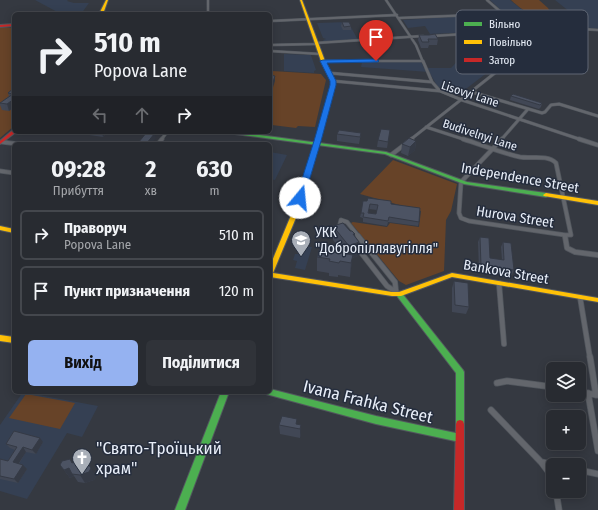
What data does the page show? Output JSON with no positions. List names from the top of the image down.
{
  "streets": {
    "street": [
      "Lisovyi Lane",
      "Budivelnyi Lane",
      "Independence Street",
      "Hurova Street",
      "Bankova Street",
      "Ivana Frahka Street"
    ]
  },
  "crossings": [
    ["Budivelnyi Lane", "Independence Street"],
    ["Independence Street", "Hurova Street"]
  ],
  "places": {
    "school or university": ["УКК \"Добропіллявугілля\""],
    "church": ["\"Свято-Троїцький храм\""]
  },
  "legend": ["Вільно", "Повільно", "Затор"],
  "page": {
    "turn": ["510 m", "Popova Lane"],
    "eta": [
      "09:28",
      "Прибуття",
      "2",
      "хв",
      "630",
      "m"
    ],
    "list": [
      {
        "name": "Праворуч",
        "note": "Popova Lane",
        "value": "510 m"
      },
      {
        "name": "Пункт призначення",
        "value": "120 m"
      }
    ],
    "buttons": ["Вихід", "Поділитися"],
    "map_buttons": ["+", "−"]
  }
}
